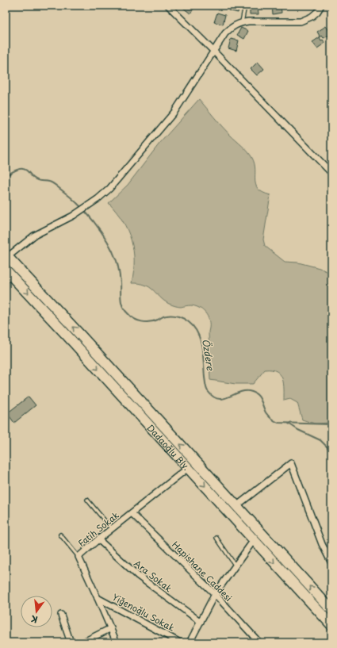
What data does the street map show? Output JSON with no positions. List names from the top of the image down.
{
  "streets": {
    "highway": ["Dadaoğlu Blv."],
    "street": [
      "Fatih Sokak",
      "Hapishane Caddesi",
      "Ara Sokak",
      "Yiğenoğlu Sokak"
    ]
  },
  "crossings": [
    ["Dadaoğlu Blv.", "Fatih Sokak"],
    ["Fatih Sokak", "Hapishane Caddesi"],
    ["Fatih Sokak", "Ara Sokak"],
    ["Fatih Sokak", "Yiğenoğlu Sokak"]
  ],
  "water": ["Özdere"],
  "north": "bottom"
}
